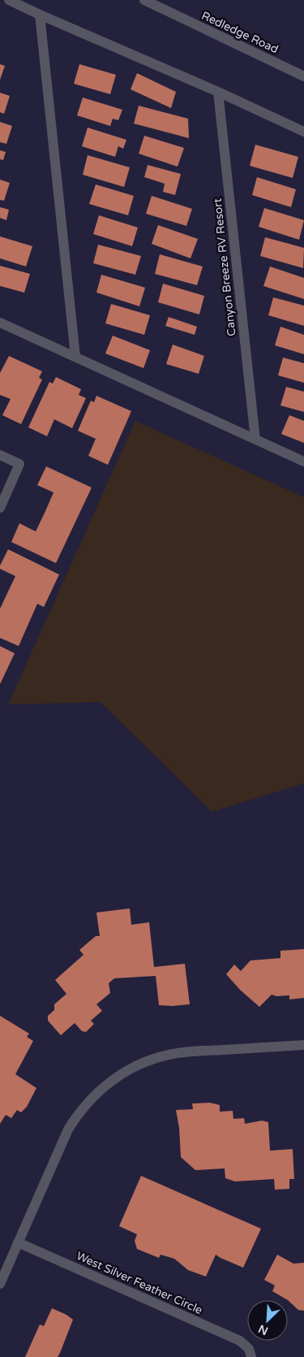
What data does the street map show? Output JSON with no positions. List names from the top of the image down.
{
  "streets": {
    "street": ["Redledge Road", "Canyon Breeze RV Resort", "West Silver Feather Circle"]
  },
  "north": "bottom left"
}
